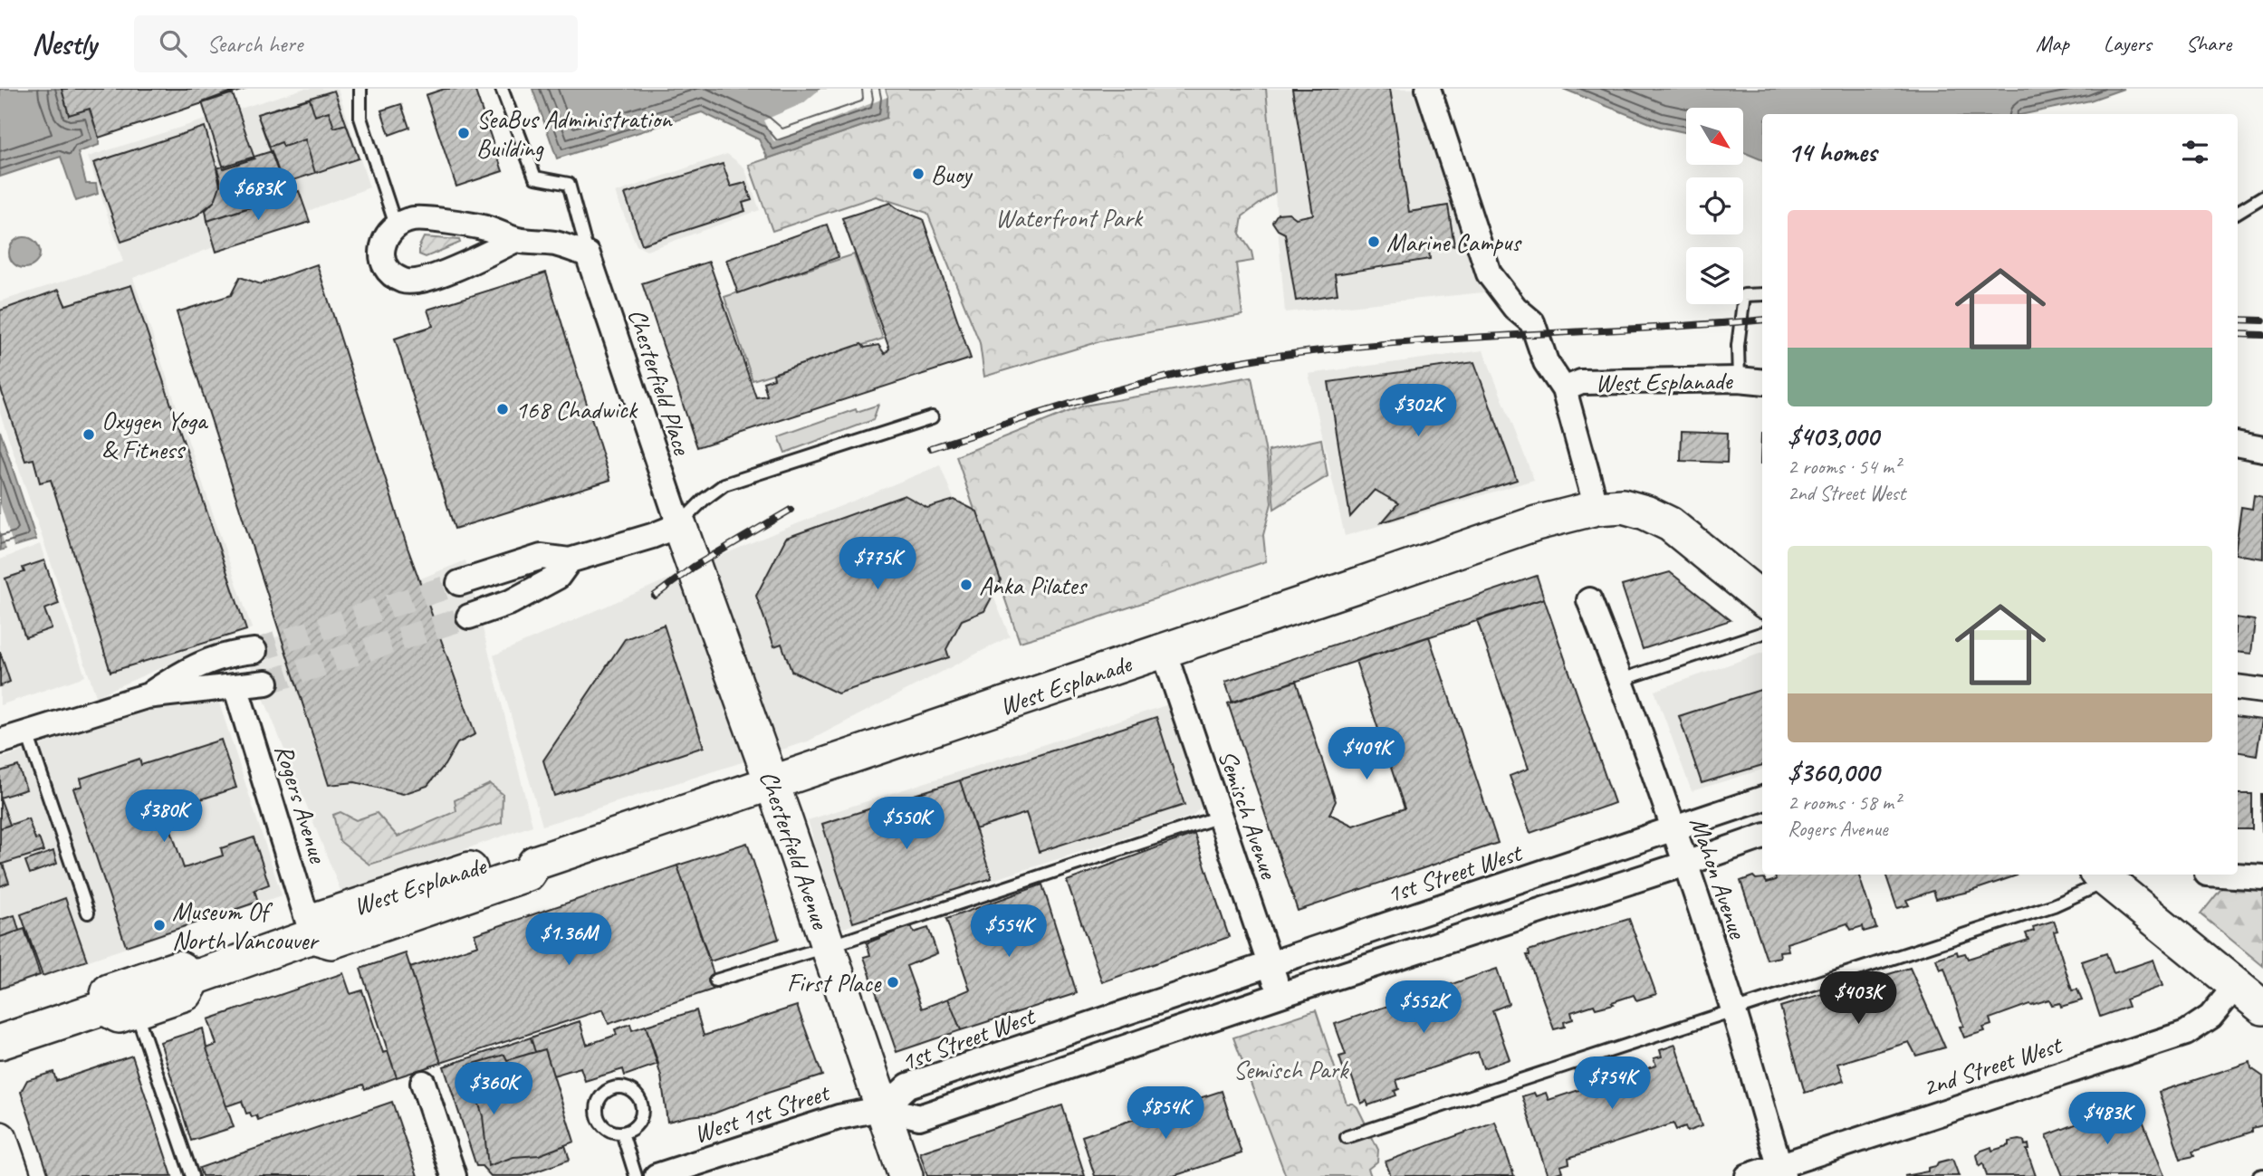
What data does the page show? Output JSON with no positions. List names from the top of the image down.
{
  "streets": {
    "main road": ["West Esplanade", "Chesterfield Avenue"],
    "street": [
      "Chesterfield Place",
      "Rogers Avenue",
      "Semisch Avenue",
      "1st Street West",
      "Mahon Avenue",
      "2nd Street West",
      "West 1st Street"
    ]
  },
  "crossings": [
    ["Chesterfield Place", "Chesterfield Avenue"],
    ["West Esplanade", "Rogers Avenue"],
    ["West Esplanade", "Semisch Avenue"],
    ["West Esplanade", "Chesterfield Avenue"],
    ["Semisch Avenue", "1st Street West"],
    ["Chesterfield Avenue", "1st Street West"],
    ["Chesterfield Avenue", "West 1st Street"],
    ["1st Street West", "Mahon Avenue"],
    ["1st Street West", "West 1st Street"],
    ["Mahon Avenue", "2nd Street West"]
  ],
  "parks": ["Waterfront Park", "Semisch Park"],
  "places": [
    "SeaBus Administration Building",
    "Buoy",
    "Marine Campus",
    "168 Chadwick",
    "Oxygen Yoga & Fitness",
    "Anka Pilates",
    "Museum Of North Vancouver",
    "First Place"
  ],
  "north": "bottom right",
  "page": {
    "header": "Nestly",
    "search": "Search here",
    "nav": ["Map", "Layers", "Share"],
    "heading": "14 homes",
    "price": [
      "$683K",
      "$302K",
      "$775K",
      "$409K",
      "$380K",
      "$550K",
      "$554K",
      "$1.36M",
      "$403K",
      "$552K",
      "$754K",
      "$360K",
      "$854K",
      "$483K"
    ],
    "list": [
      {
        "name": "$403,000",
        "note": "2 rooms · 54 m² · 2nd Street West"
      },
      {
        "name": "$360,000",
        "note": "2 rooms · 58 m² · Rogers Avenue"
      }
    ]
  }
}
